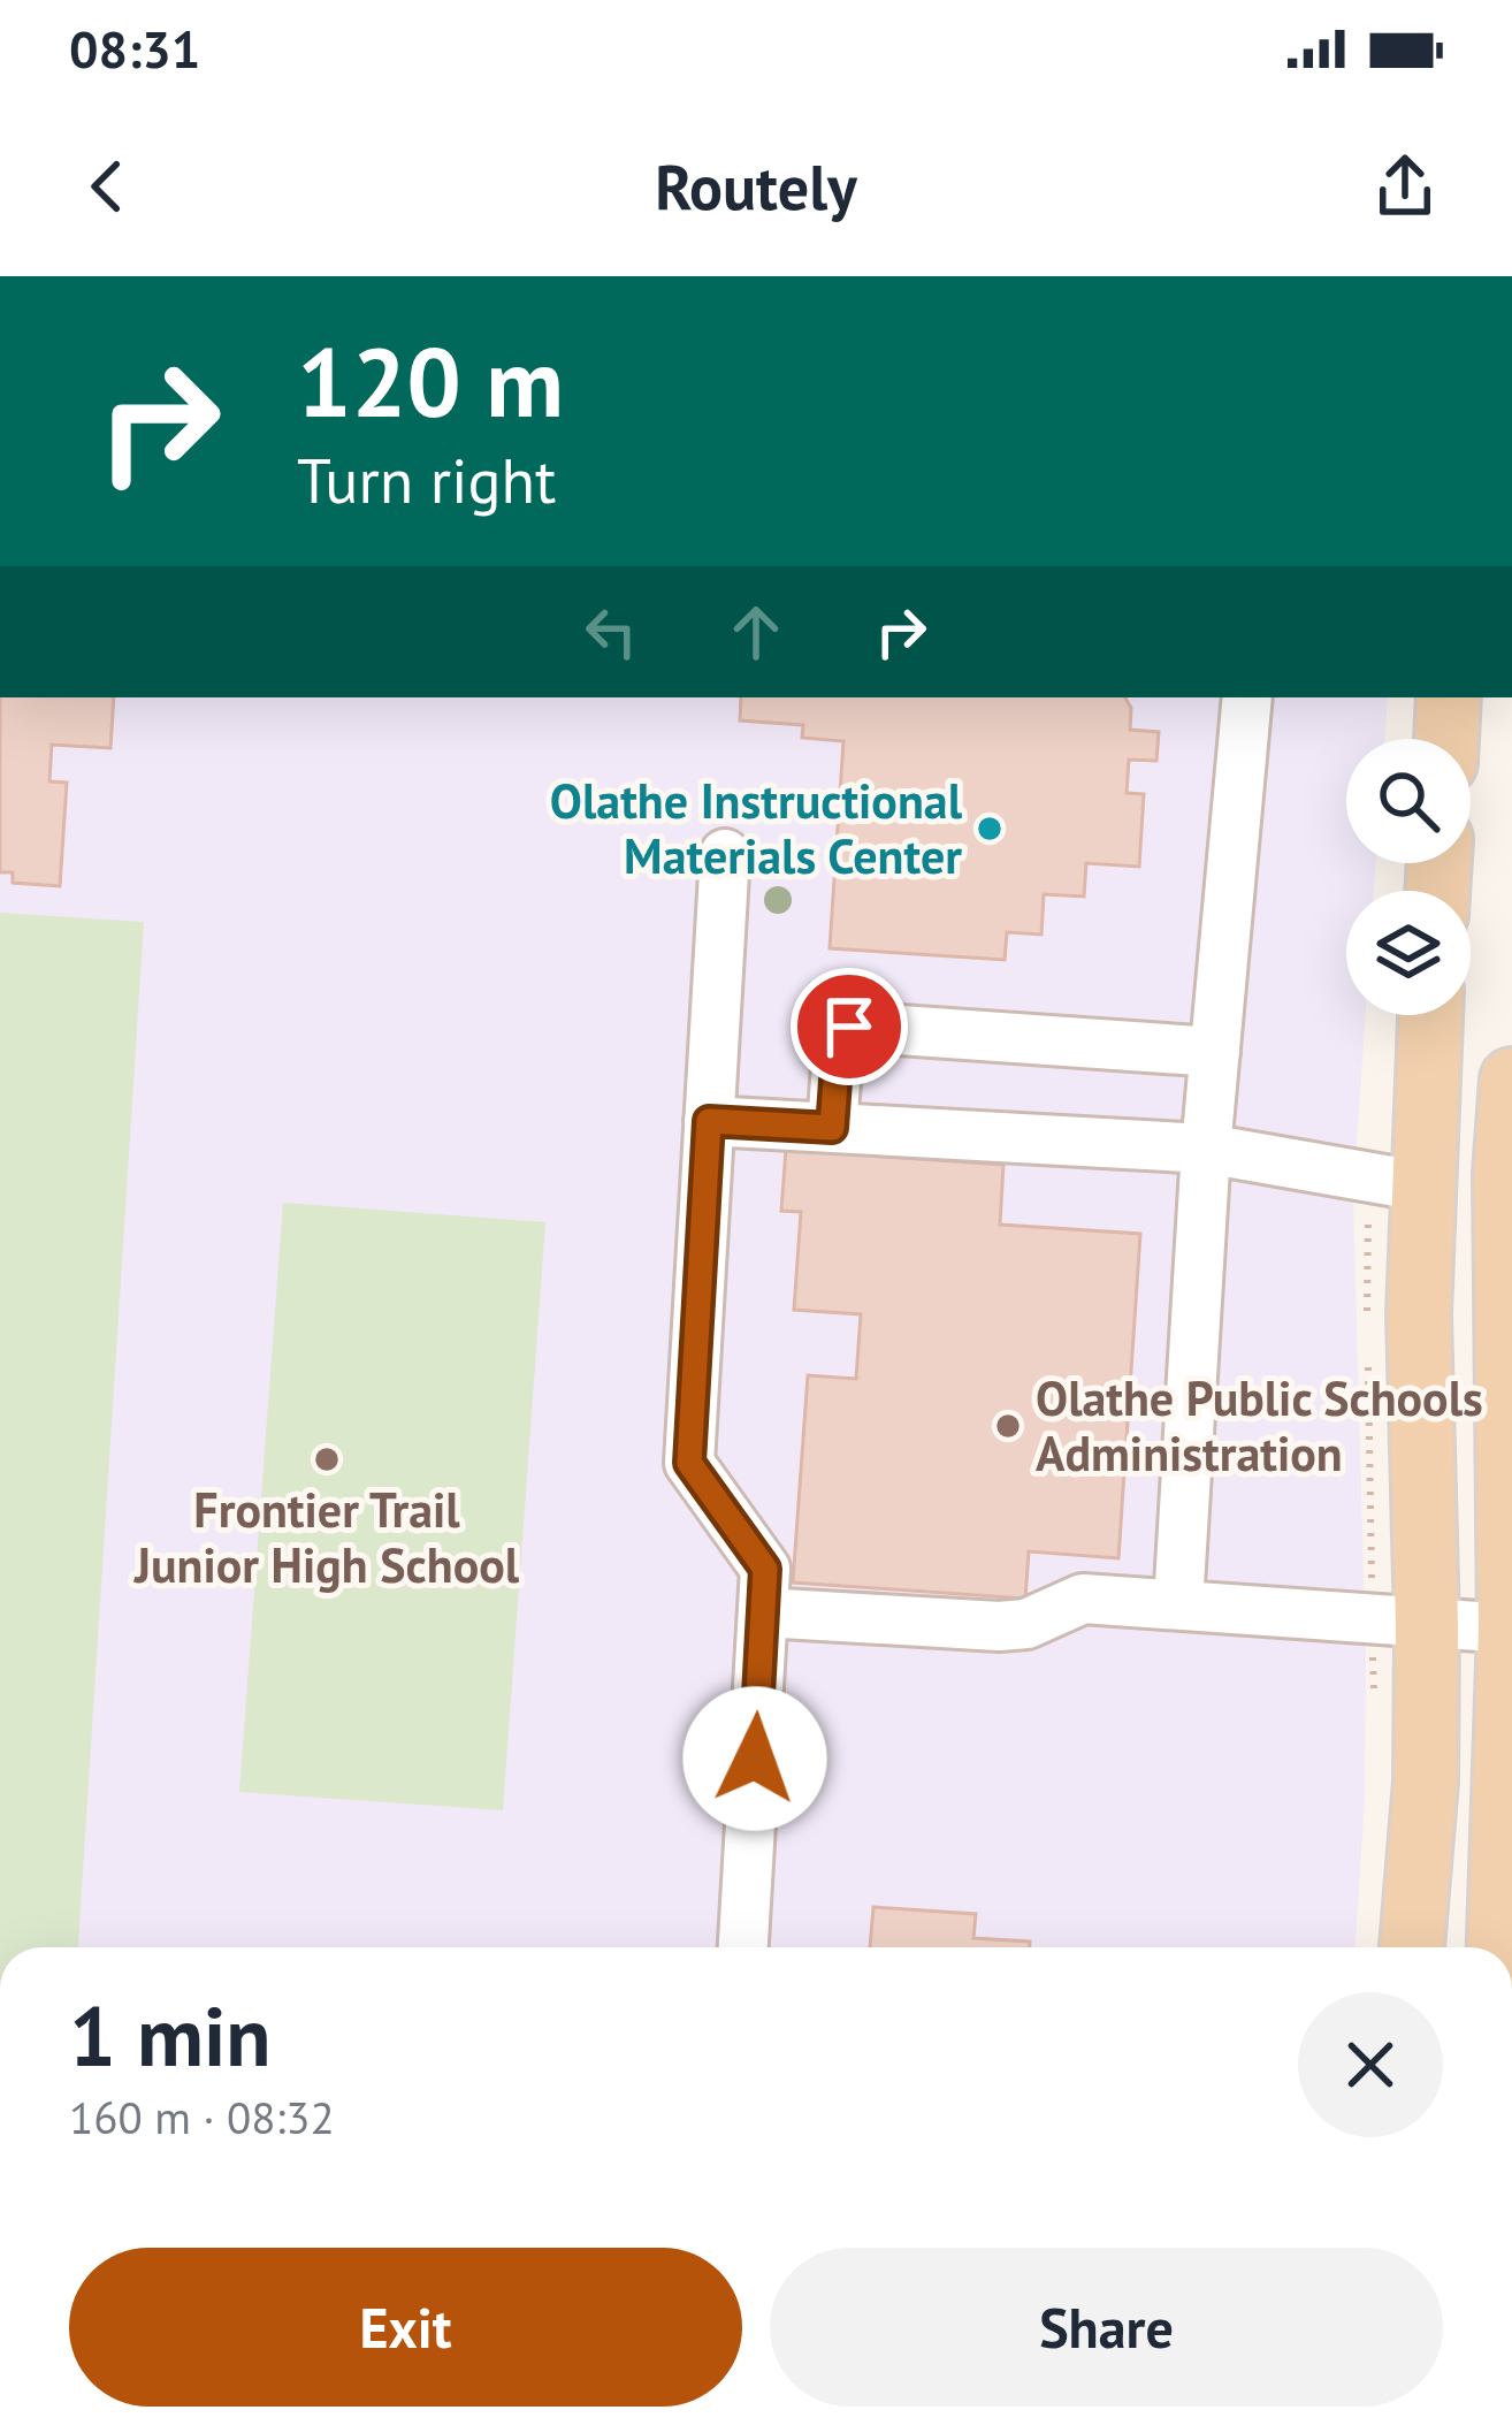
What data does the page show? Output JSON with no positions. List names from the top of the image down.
{
  "places": ["Olathe Instructional Materials Center", "Olathe Public Schools Administration", "Frontier Trail Junior High School"],
  "page": {
    "status": "08:31",
    "header": "Routely",
    "turn": ["120 m", "Turn right"],
    "heading": ["1 min", "160 m · 08:32"],
    "buttons": ["Exit", "Share"]
  }
}
